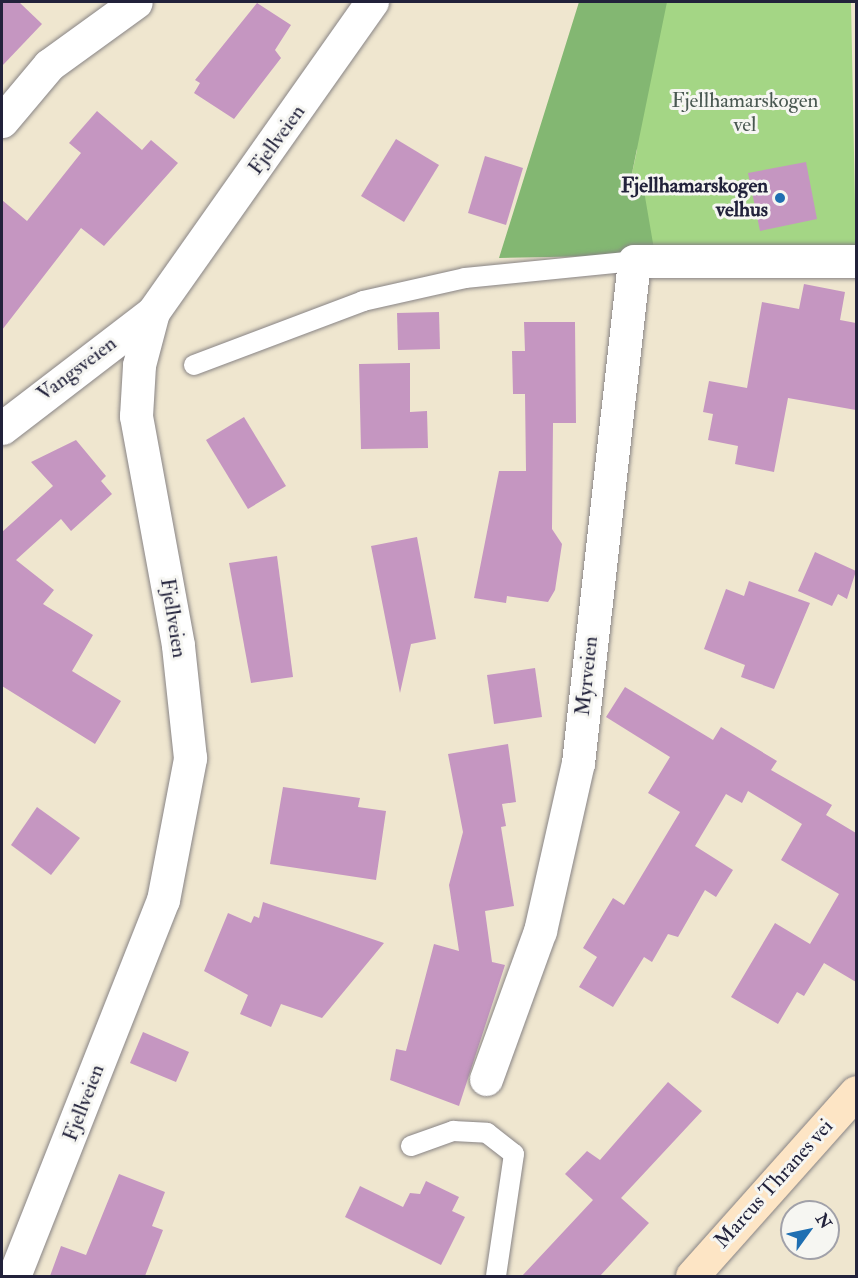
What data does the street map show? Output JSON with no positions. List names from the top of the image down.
{
  "streets": {
    "main road": ["Marcus Thranes vei"],
    "street": ["Fjellveien", "Vangsveien", "Myrveien"]
  },
  "crossings": [
    ["Fjellveien", "Vangsveien"]
  ],
  "parks": ["Fjellhamarskogen vel"],
  "places": ["Fjellhamarskogen velhus"],
  "north": "top right"
}
